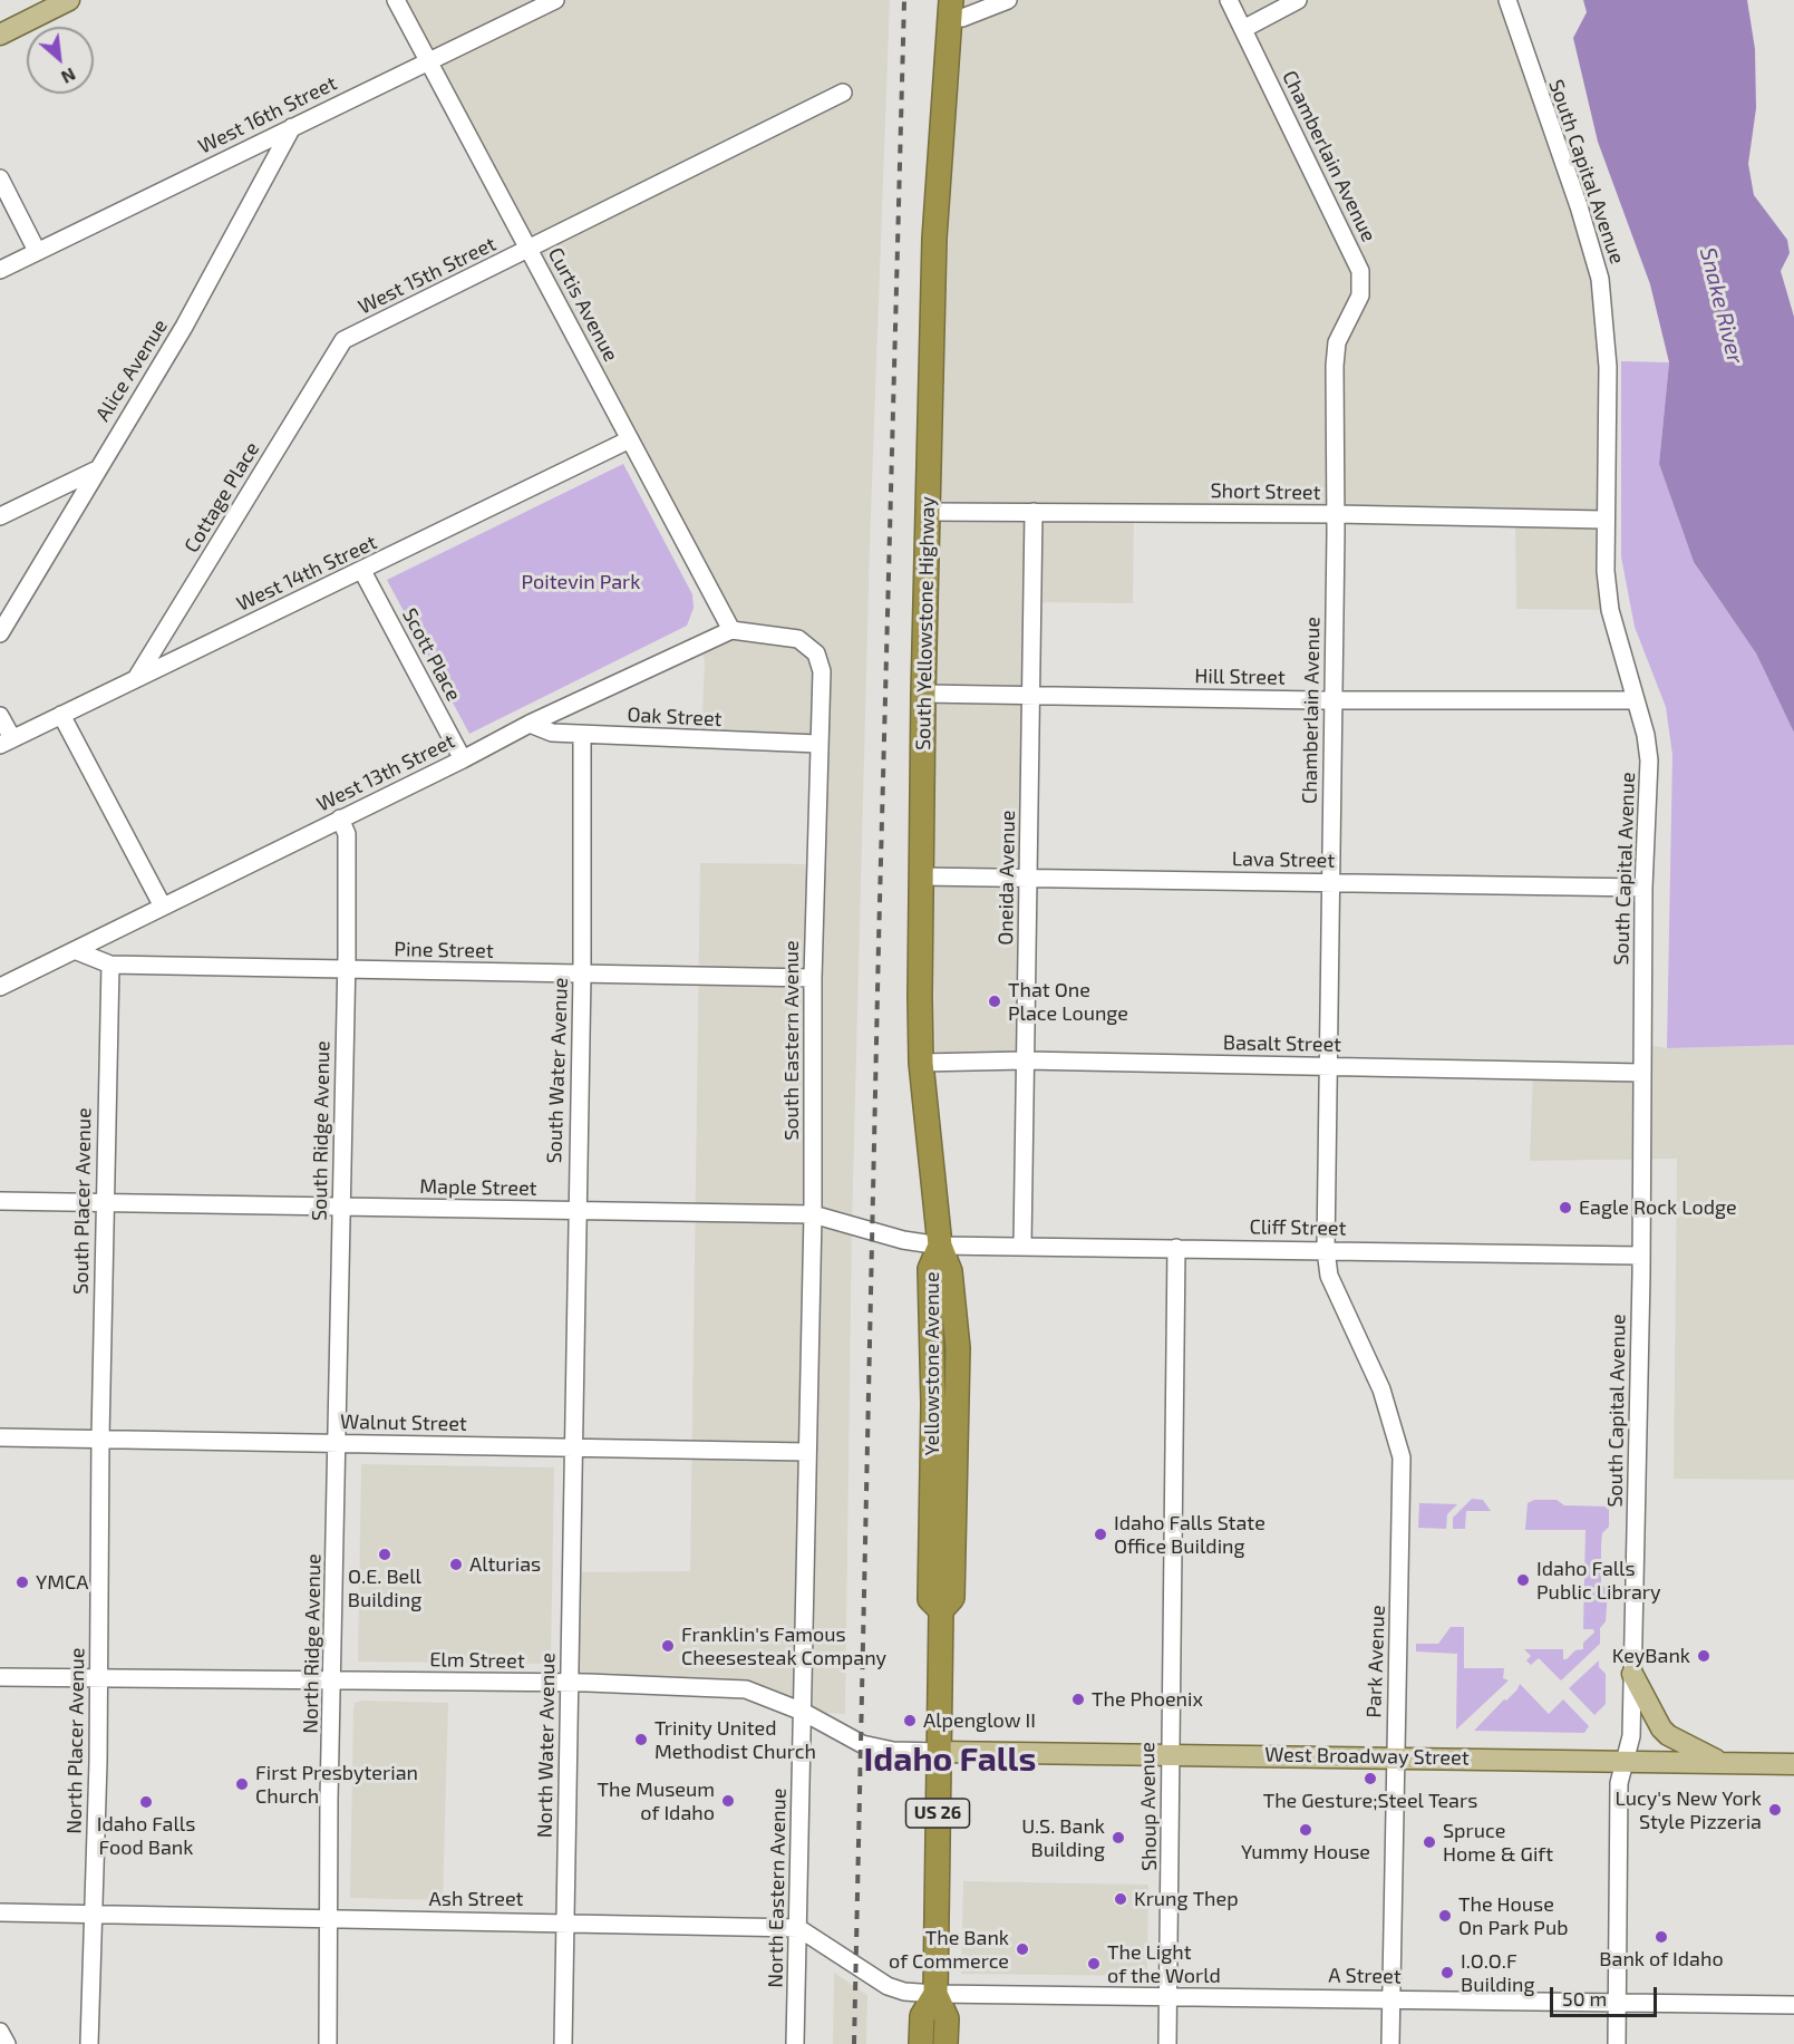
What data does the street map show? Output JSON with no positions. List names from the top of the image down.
{
  "streets": {
    "highway": ["South Yellowstone Highway", "Yellowstone Avenue", "US 26"],
    "main road": ["West Broadway Street"],
    "street": [
      "West 16th Street",
      "Chamberlain Avenue",
      "South Capital Avenue",
      "West 15th Street",
      "Curtis Avenue",
      "Alice Avenue",
      "Short Street",
      "Cottage Place",
      "West 14th Street",
      "Scott Place",
      "Hill Street",
      "Oak Street",
      "West 13th Street",
      "Lava Street",
      "Oneida Avenue",
      "Pine Street",
      "South Eastern Avenue",
      "Basalt Street",
      "South Water Avenue",
      "South Ridge Avenue",
      "Maple Street",
      "South Placer Avenue",
      "Cliff Street",
      "Walnut Street",
      "North Ridge Avenue",
      "Elm Street",
      "Park Avenue",
      "North Placer Avenue",
      "North Water Avenue",
      "Shoup Avenue",
      "North Eastern Avenue",
      "Ash Street",
      "A Street"
    ]
  },
  "crossings": [
    ["West 16th Street", "Curtis Avenue"],
    ["West 16th Street", "Alice Avenue"],
    ["Chamberlain Avenue", "Short Street"],
    ["Chamberlain Avenue", "Hill Street"],
    ["Chamberlain Avenue", "Lava Street"],
    ["Chamberlain Avenue", "Basalt Street"],
    ["Chamberlain Avenue", "Cliff Street"],
    ["Chamberlain Avenue", "Park Avenue"],
    ["South Capital Avenue", "Short Street"],
    ["South Capital Avenue", "Hill Street"],
    ["South Capital Avenue", "Lava Street"],
    ["South Capital Avenue", "Basalt Street"],
    ["South Capital Avenue", "Cliff Street"],
    ["South Capital Avenue", "West Broadway Street"],
    ["South Capital Avenue", "A Street"],
    ["West 15th Street", "Curtis Avenue"],
    ["West 15th Street", "Cottage Place"],
    ["Curtis Avenue", "West 14th Street"],
    ["Curtis Avenue", "West 13th Street"],
    ["Curtis Avenue", "South Eastern Avenue"],
    ["Short Street", "South Yellowstone Highway"],
    ["Short Street", "Oneida Avenue"],
    ["Cottage Place", "West 14th Street"],
    ["West 14th Street", "Scott Place"],
    ["South Yellowstone Highway", "Hill Street"],
    ["South Yellowstone Highway", "Lava Street"],
    ["South Yellowstone Highway", "Basalt Street"],
    ["South Yellowstone Highway", "Maple Street"],
    ["South Yellowstone Highway", "Cliff Street"],
    ["South Yellowstone Highway", "Yellowstone Avenue"],
    ["Scott Place", "West 13th Street"],
    ["Hill Street", "Oneida Avenue"],
    ["Oak Street", "West 13th Street"],
    ["Oak Street", "South Eastern Avenue"],
    ["Oak Street", "South Water Avenue"],
    ["West 13th Street", "Pine Street"],
    ["West 13th Street", "South Eastern Avenue"],
    ["West 13th Street", "South Ridge Avenue"],
    ["Lava Street", "Oneida Avenue"],
    ["Oneida Avenue", "Basalt Street"],
    ["Oneida Avenue", "Cliff Street"],
    ["Pine Street", "South Eastern Avenue"],
    ["Pine Street", "South Water Avenue"],
    ["Pine Street", "South Ridge Avenue"],
    ["Pine Street", "South Placer Avenue"],
    ["South Eastern Avenue", "Maple Street"],
    ["South Eastern Avenue", "Walnut Street"],
    ["South Eastern Avenue", "North Eastern Avenue"],
    ["South Water Avenue", "Maple Street"],
    ["South Water Avenue", "Walnut Street"],
    ["South Water Avenue", "North Water Avenue"],
    ["South Ridge Avenue", "Maple Street"],
    ["South Ridge Avenue", "Walnut Street"],
    ["South Ridge Avenue", "North Ridge Avenue"],
    ["Maple Street", "South Placer Avenue"],
    ["Maple Street", "Cliff Street"],
    ["Maple Street", "Yellowstone Avenue"],
    ["South Placer Avenue", "Walnut Street"],
    ["South Placer Avenue", "North Placer Avenue"],
    ["Cliff Street", "Yellowstone Avenue"],
    ["Cliff Street", "Shoup Avenue"],
    ["Yellowstone Avenue", "Elm Street"],
    ["Yellowstone Avenue", "West Broadway Street"],
    ["Yellowstone Avenue", "A Street"],
    ["Walnut Street", "North Ridge Avenue"],
    ["Walnut Street", "North Placer Avenue"],
    ["Walnut Street", "North Water Avenue"],
    ["Walnut Street", "North Eastern Avenue"],
    ["North Ridge Avenue", "Elm Street"],
    ["North Ridge Avenue", "Ash Street"],
    ["Elm Street", "North Placer Avenue"],
    ["Elm Street", "North Water Avenue"],
    ["Elm Street", "West Broadway Street"],
    ["Elm Street", "North Eastern Avenue"],
    ["Park Avenue", "West Broadway Street"],
    ["Park Avenue", "A Street"],
    ["North Placer Avenue", "Ash Street"],
    ["North Water Avenue", "Ash Street"],
    ["West Broadway Street", "Shoup Avenue"],
    ["Shoup Avenue", "A Street"],
    ["North Eastern Avenue", "Ash Street"]
  ],
  "districts": ["Idaho Falls"],
  "water": ["Snake River"],
  "parks": ["Poitevin Park"],
  "places": [
    "That One Place Lounge",
    "Eagle Rock Lodge",
    "Idaho Falls State Office Building",
    "O.E. Bell Building",
    "Alturias",
    "Idaho Falls Public Library",
    "YMCA",
    "Franklin's Famous Cheesesteak Company",
    "KeyBank",
    "The Phoenix",
    "Alpenglow II",
    "Trinity United Methodist Church",
    "The Gesture;Steel Tears",
    "First Presbyterian Church",
    "The Museum of Idaho",
    "Idaho Falls Food Bank",
    "Lucy's New York Style Pizzeria",
    "Yummy House",
    "U.S. Bank Building",
    "Spruce Home & Gift",
    "Krung Thep",
    "The House On Park Pub",
    "Bank of Idaho",
    "The Bank of Commerce",
    "The Light of the World",
    "I.O.O.F Building"
  ],
  "scale_bar": "50 m",
  "north": "bottom right"
}
